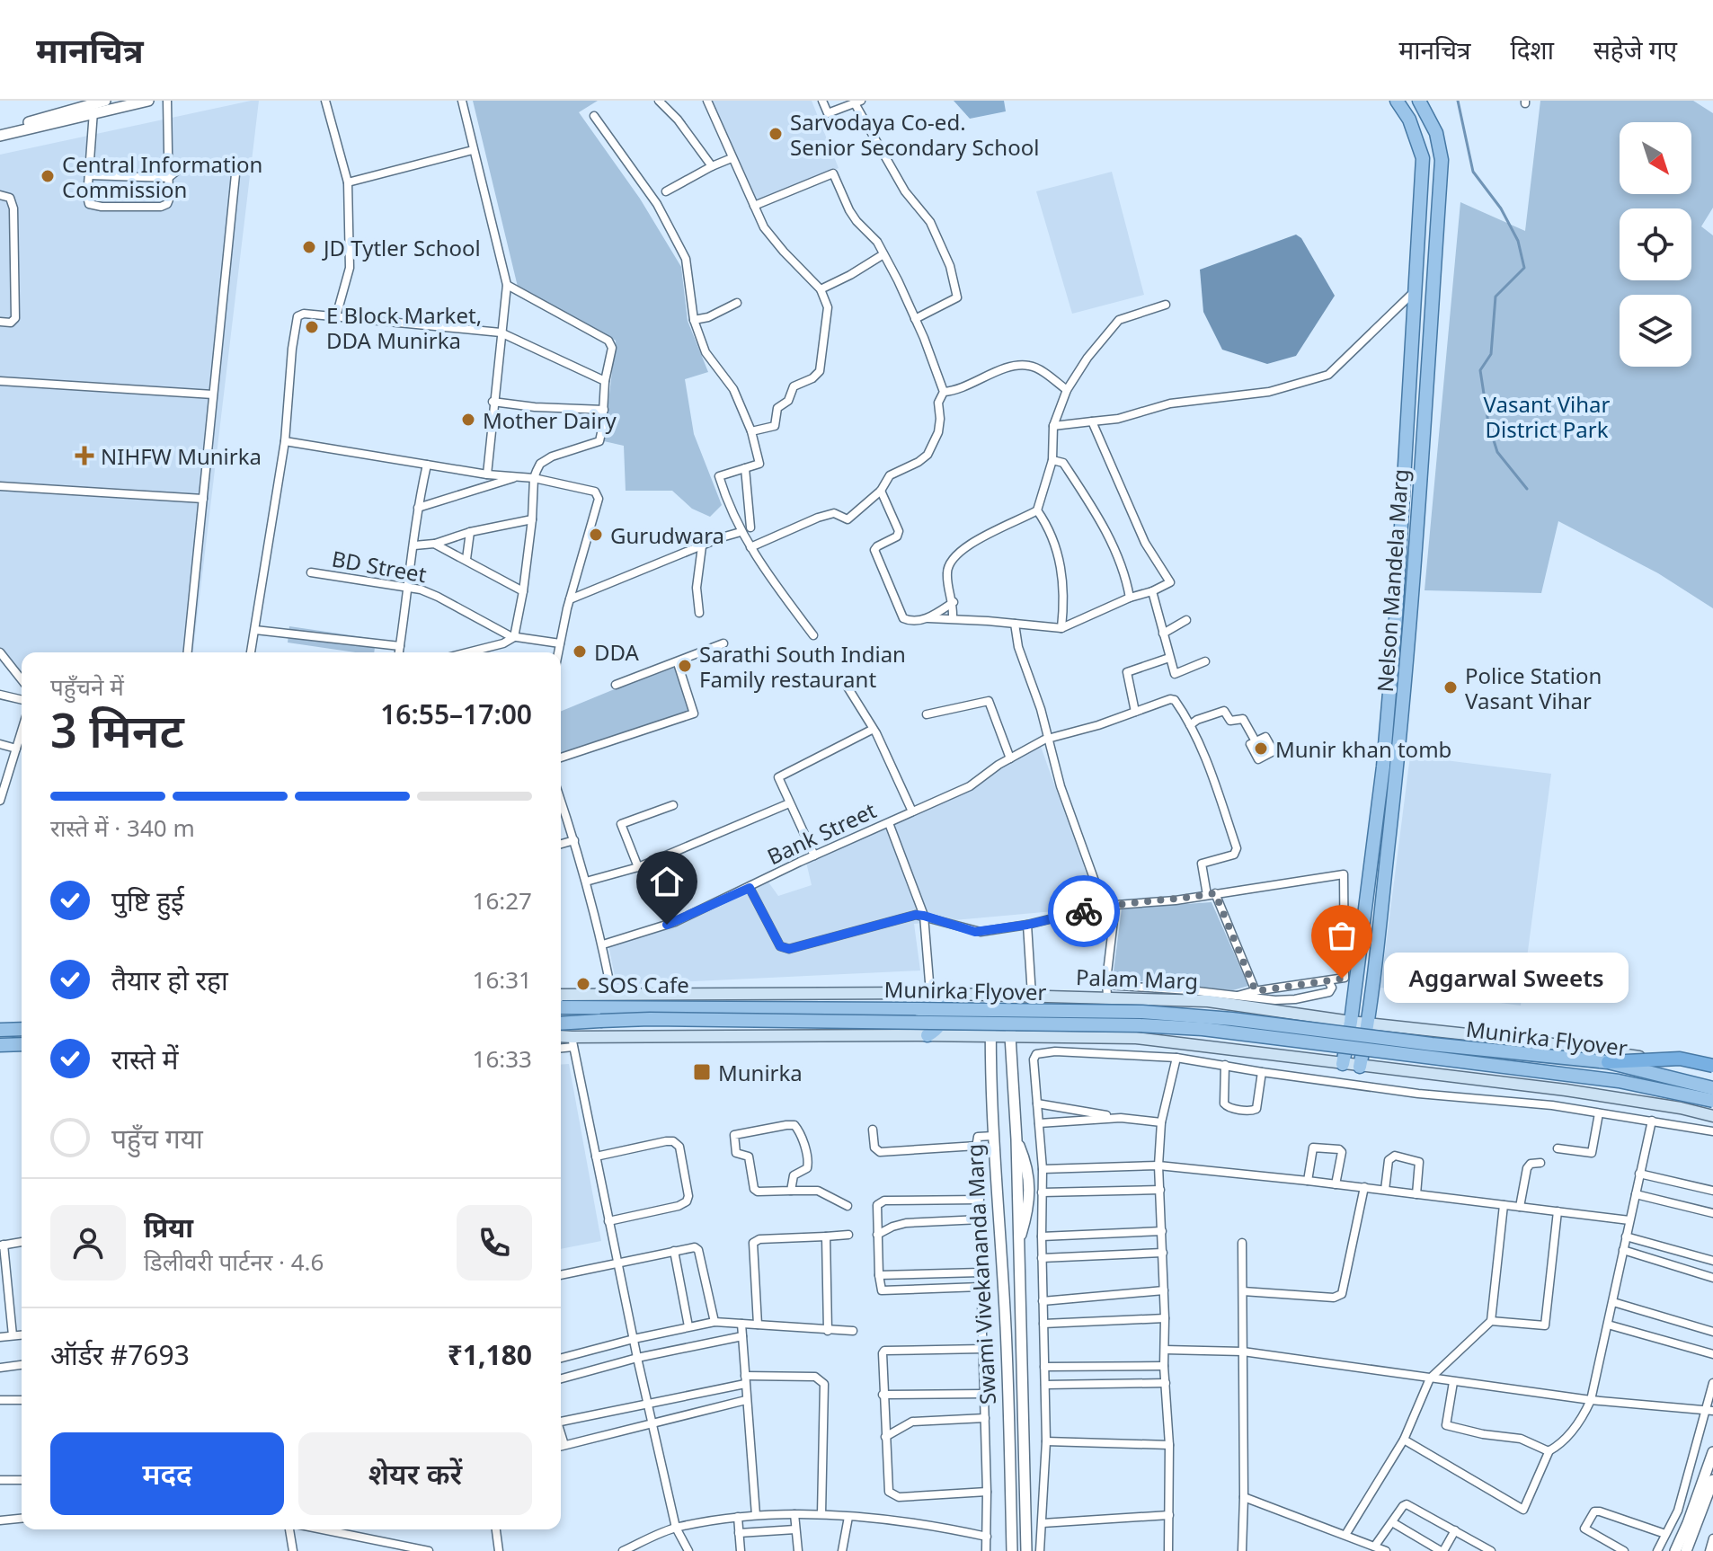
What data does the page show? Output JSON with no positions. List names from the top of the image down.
{
  "streets": {
    "main road": ["Nelson Mandela Marg", "Palam Marg", "Munirka Flyover"],
    "street": ["BD Street", "Bank Street", "Swami Vivekananda Marg"]
  },
  "crossings": [
    ["Nelson Mandela Marg", "Palam Marg"],
    ["Palam Marg", "Swami Vivekananda Marg"]
  ],
  "parks": ["Vasant Vihar District Park"],
  "places": {
    "other": [
      "Sarvodaya Co-ed. Senior Secondary School",
      "Central Information Commission",
      "JD Tytler School",
      "E Block Market, DDA Munirka",
      "Mother Dairy",
      "Gurudwara",
      "DDA",
      "Sarathi South Indian Family restaurant",
      "Police Station Vasant Vihar",
      "Munir khan tomb",
      "Aggarwal Sweets",
      "SOS Cafe"
    ],
    "health": ["NIHFW Munirka"],
    "transit": ["Munirka"]
  },
  "north": "bottom right",
  "page": {
    "header": "मानचित्र",
    "nav": ["मानचित्र", "दिशा", "सहेजे गए"],
    "heading": ["3 मिनट", "पहुँचने में", "16:55–17:00"],
    "panel": [
      "प्रिया",
      "डिलीवरी पार्टनर · 4.6",
      "ऑर्डर #7693",
      "₹1,180"
    ],
    "bar": "रास्ते में · 340 m",
    "list": [
      ["पुष्टि हुई", "16:27"],
      ["तैयार हो रहा", "16:31"],
      ["रास्ते में", "16:33"],
      "पहुँच गया"
    ],
    "bubble": "Aggarwal Sweets",
    "buttons": ["मदद", "शेयर करें"]
  }
}
